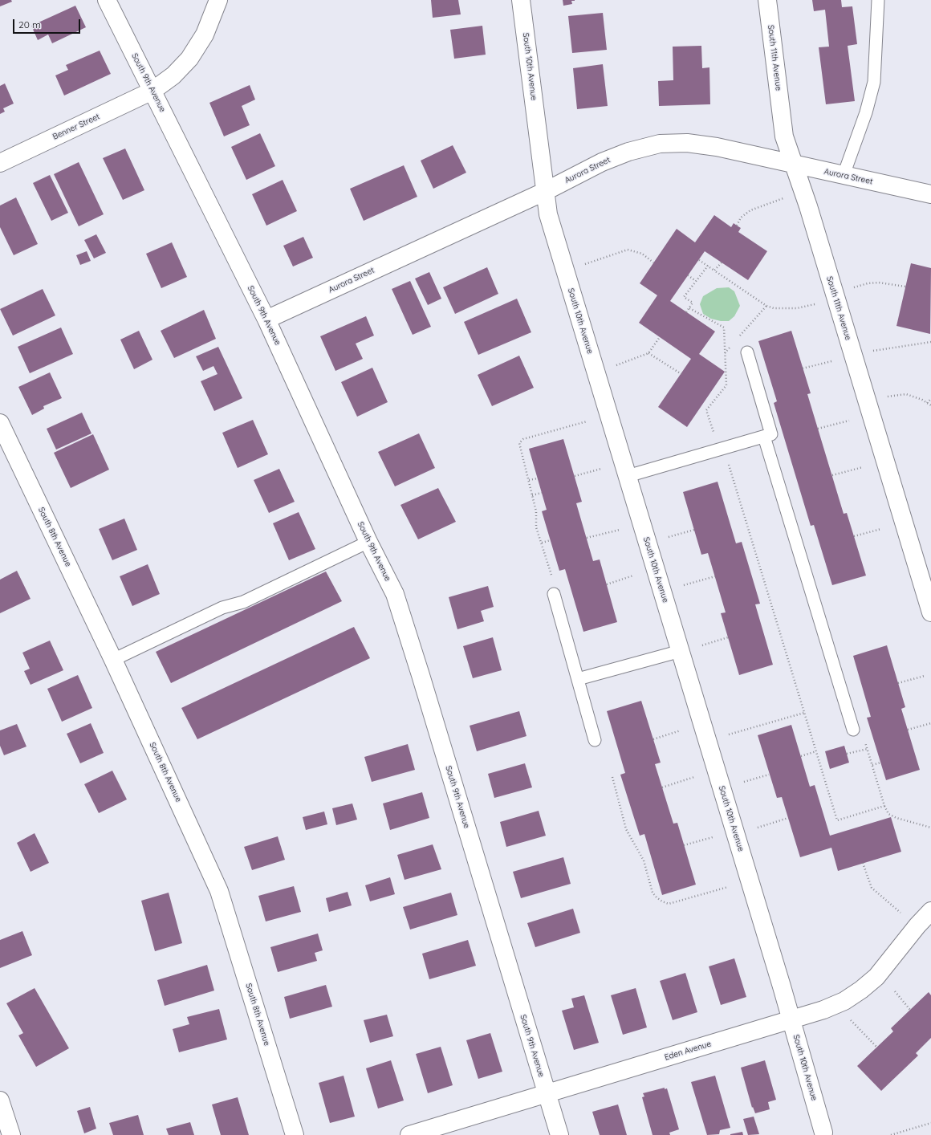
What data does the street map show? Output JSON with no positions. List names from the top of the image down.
{
  "streets": {
    "street": [
      "South 11th Avenue",
      "South 10th Avenue",
      "South 9th Avenue",
      "Benner Street",
      "Aurora Street",
      "South 8th Avenue",
      "Eden Avenue"
    ]
  },
  "crossings": [
    ["South 11th Avenue", "Aurora Street"],
    ["South 10th Avenue", "Aurora Street"],
    ["South 10th Avenue", "Eden Avenue"],
    ["South 9th Avenue", "Benner Street"],
    ["South 9th Avenue", "Aurora Street"],
    ["South 9th Avenue", "Eden Avenue"]
  ],
  "scale_bar": "20 m"
}
